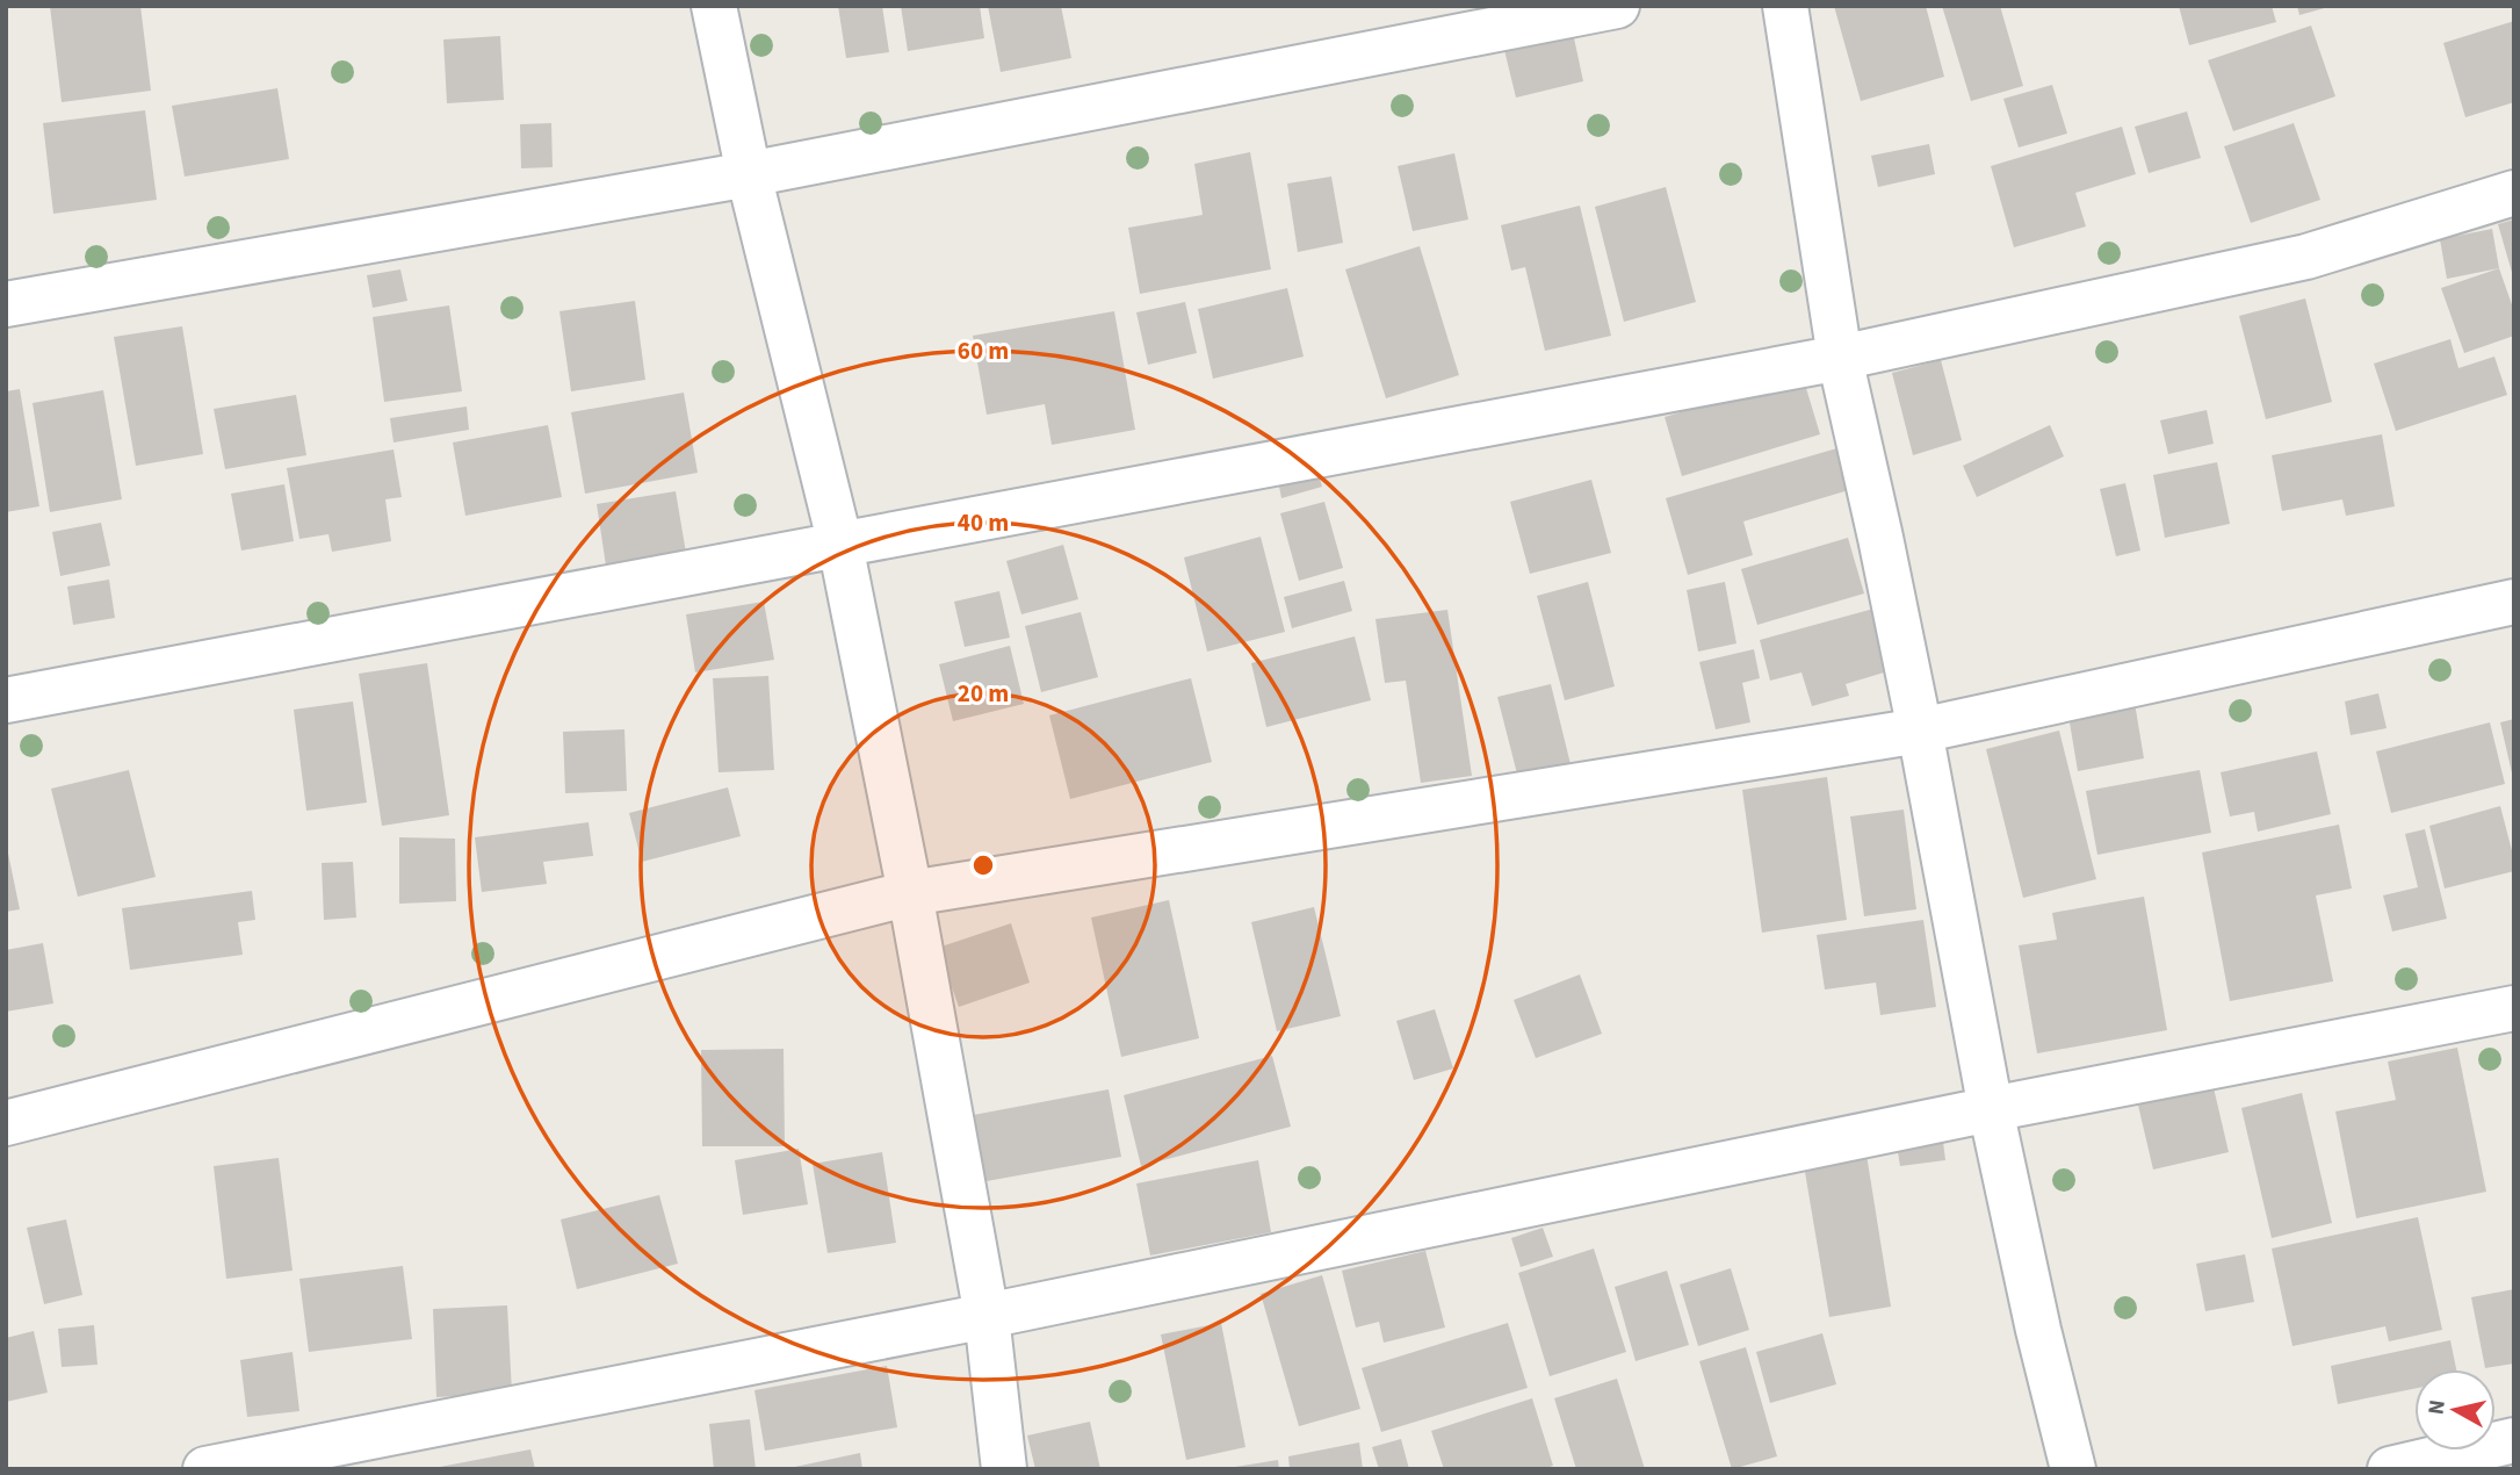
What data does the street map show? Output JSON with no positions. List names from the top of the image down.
{
  "north": "left",
  "rings": ["60 m", "40 m", "20 m"]
}
